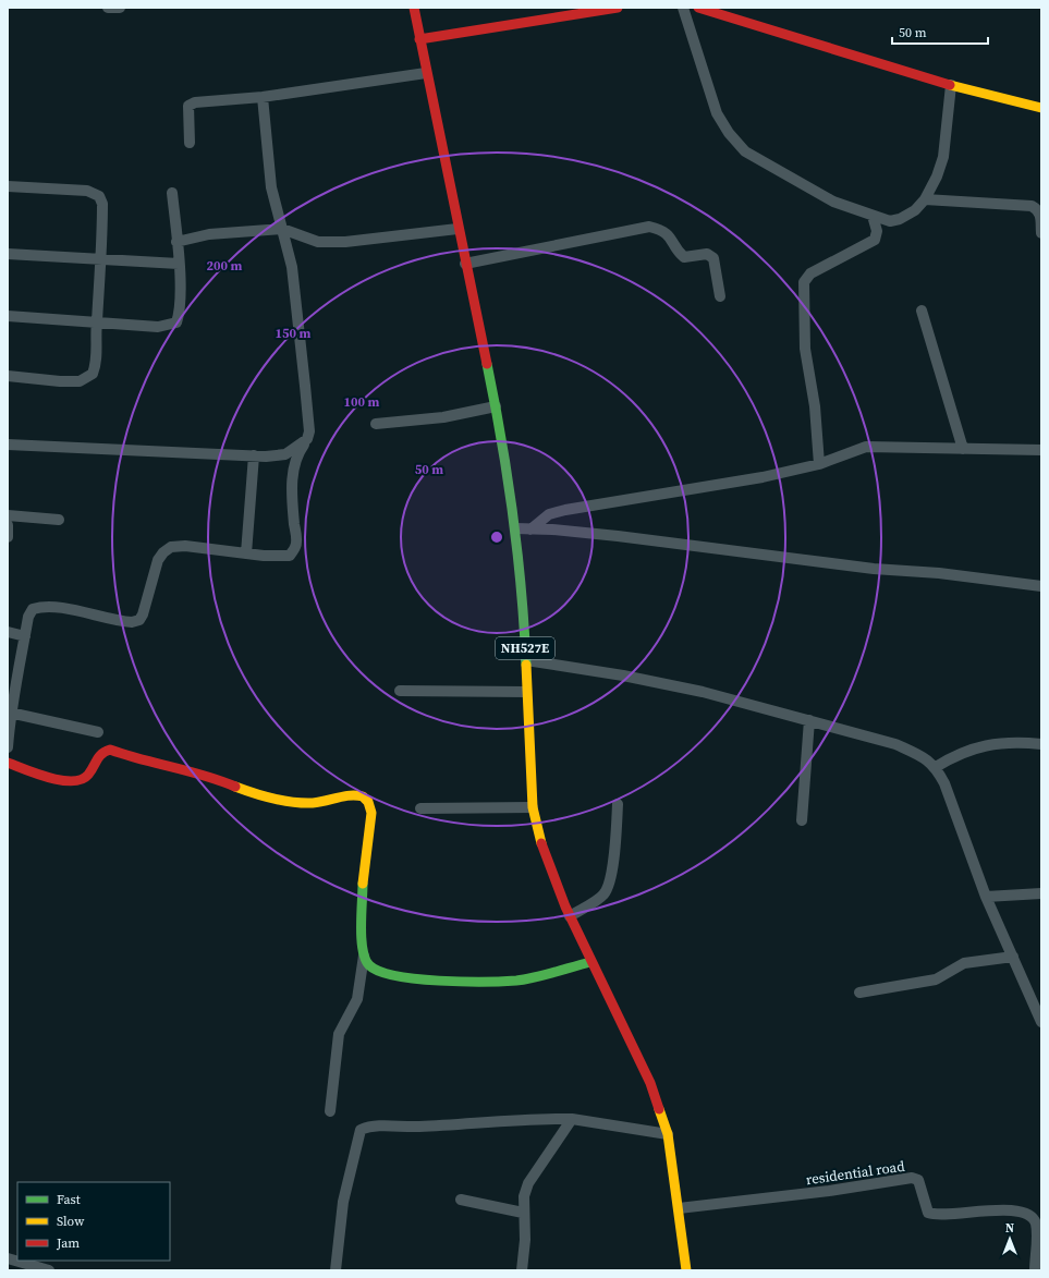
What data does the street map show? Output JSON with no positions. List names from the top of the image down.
{
  "streets": {
    "main road": ["NH527E"],
    "street": ["residential road"]
  },
  "crossings": [
    ["NH527E", "residential road"]
  ],
  "legend": ["Fast", "Slow", "Jam"],
  "scale_bar": "50 m",
  "north": "top",
  "rings": [
    "200 m",
    "150 m",
    "100 m",
    "50 m"
  ]
}
